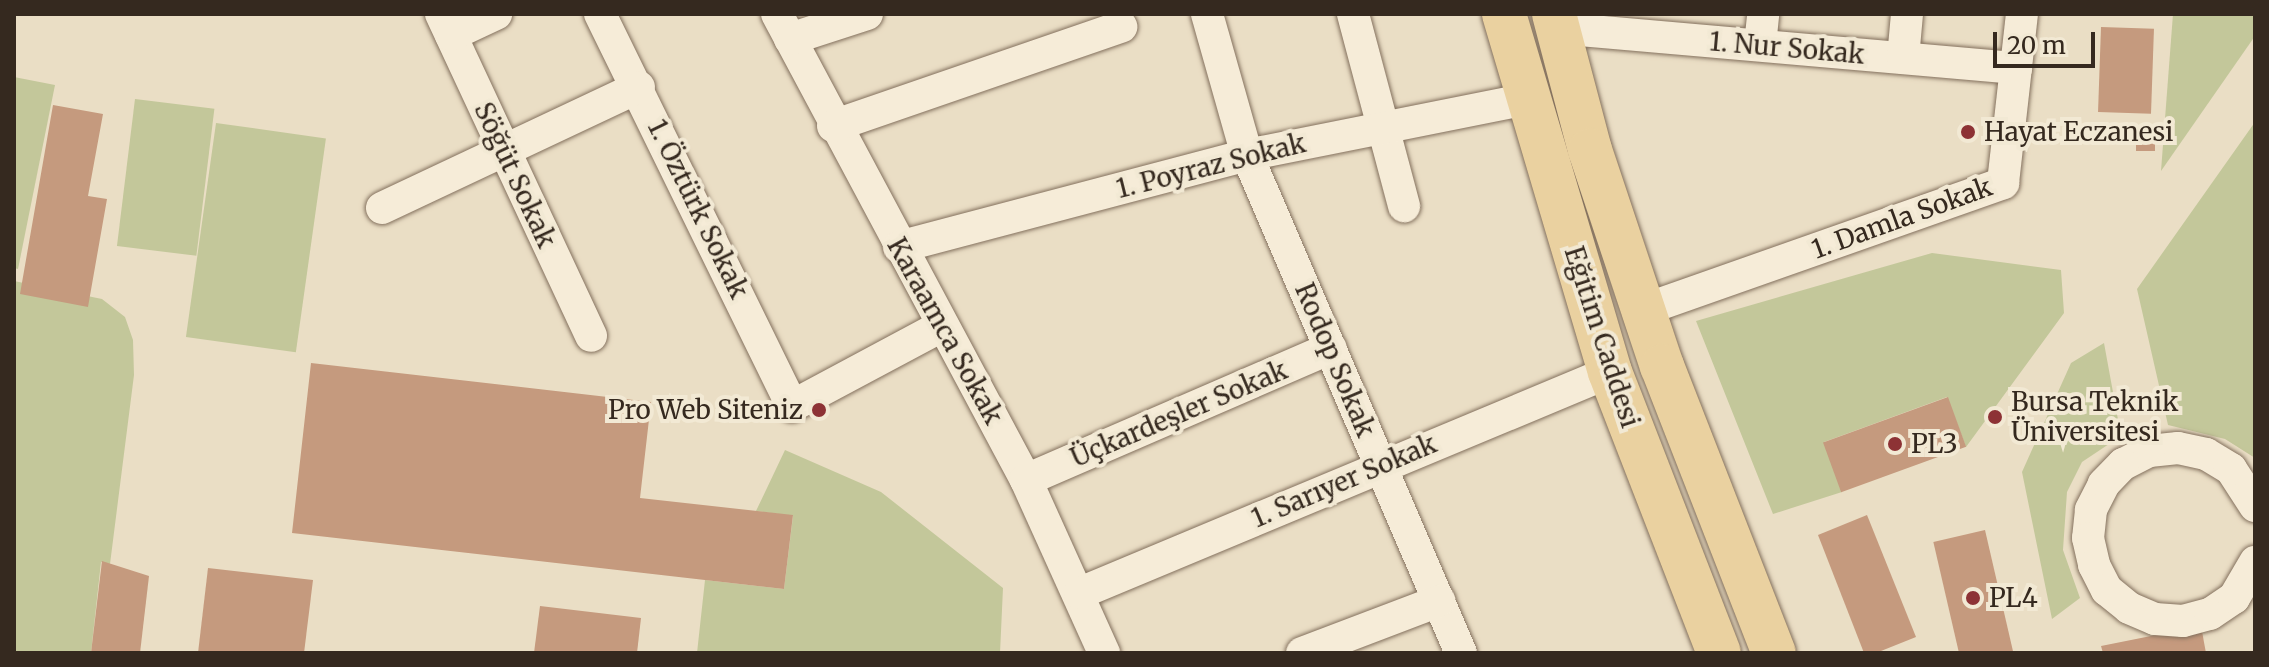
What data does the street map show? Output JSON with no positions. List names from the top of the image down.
{
  "streets": {
    "main road": ["Eğitim Caddesi"],
    "street": [
      "1. Nur Sokak",
      "1. Poyraz Sokak",
      "Söğüt Sokak",
      "1. Öztürk Sokak",
      "1. Damla Sokak",
      "Karaamca Sokak",
      "Rodop Sokak",
      "Üçkardeşler Sokak",
      "1. Sarıyer Sokak"
    ]
  },
  "crossings": [
    ["1. Nur Sokak", "1. Damla Sokak"],
    ["1. Nur Sokak", "Eğitim Caddesi"],
    ["1. Poyraz Sokak", "Karaamca Sokak"],
    ["1. Poyraz Sokak", "Eğitim Caddesi"],
    ["1. Poyraz Sokak", "Rodop Sokak"],
    ["1. Öztürk Sokak", "Karaamca Sokak"],
    ["1. Damla Sokak", "Eğitim Caddesi"],
    ["Karaamca Sokak", "Üçkardeşler Sokak"],
    ["Karaamca Sokak", "1. Sarıyer Sokak"],
    ["Eğitim Caddesi", "1. Sarıyer Sokak"],
    ["Rodop Sokak", "Üçkardeşler Sokak"],
    ["Rodop Sokak", "1. Sarıyer Sokak"]
  ],
  "places": [
    "Hayat Eczanesi",
    "Pro Web Siteniz",
    "Bursa Teknik Üniversitesi",
    "PL3",
    "PL4"
  ],
  "scale_bar": "20 m"
}
